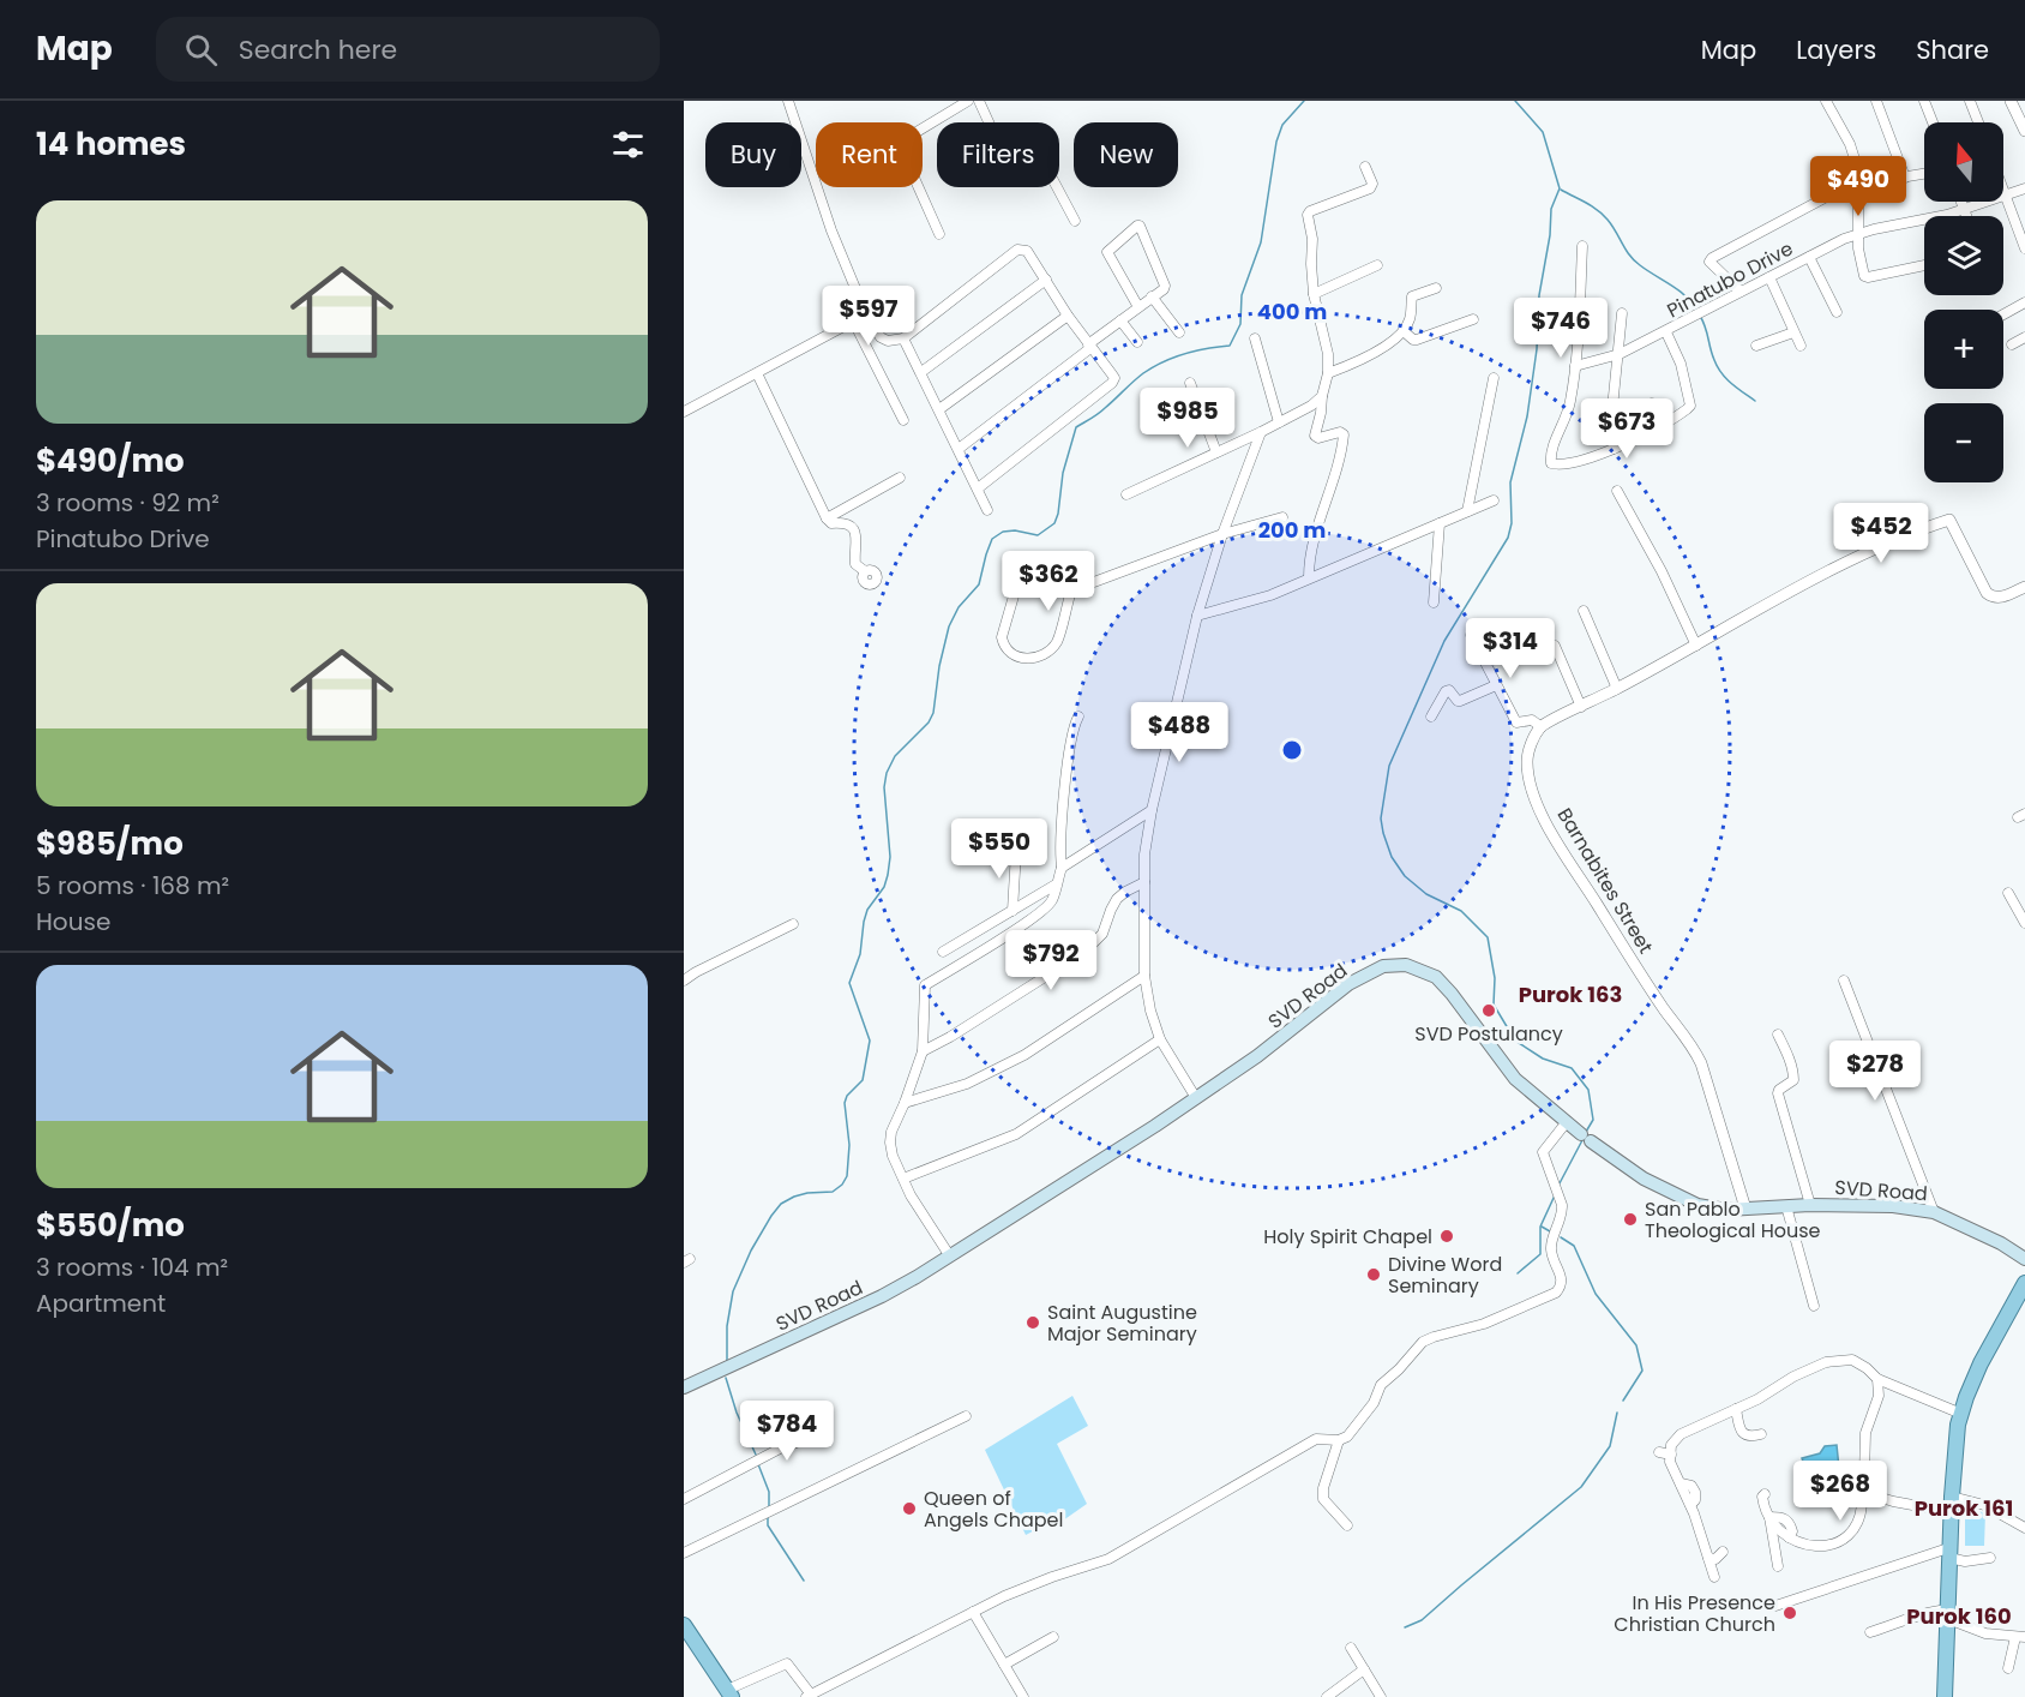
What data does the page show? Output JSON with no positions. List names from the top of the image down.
{
  "streets": {
    "main road": ["SVD Road"],
    "street": ["Pinatubo Drive", "Barnabites Street"]
  },
  "crossings": [
    ["Barnabites Street", "SVD Road"]
  ],
  "districts": ["Purok 163", "Purok 161", "Purok 160"],
  "places": [
    "SVD Postulancy",
    "San Pablo Theological House",
    "Holy Spirit Chapel",
    "Divine Word Seminary",
    "Saint Augustine Major Seminary",
    "Queen of Angels Chapel",
    "In His Presence Christian Church"
  ],
  "north": "top",
  "page": {
    "header": "Map",
    "search": "Search here",
    "nav": ["Map", "Layers", "Share"],
    "heading": "14 homes",
    "map_buttons": ["+", "−"],
    "chip": [
      "Buy",
      "Rent",
      "Filters",
      "New"
    ],
    "price": [
      "$490",
      "$597",
      "$746",
      "$985",
      "$673",
      "$452",
      "$362",
      "$314",
      "$488",
      "$550",
      "$792",
      "$278",
      "$784",
      "$268"
    ],
    "list": [
      {
        "name": "$490/mo",
        "note": "3 rooms · 92 m² · Pinatubo Drive"
      },
      {
        "name": "$985/mo",
        "note": "5 rooms · 168 m² · House"
      },
      {
        "name": "$550/mo",
        "note": "3 rooms · 104 m² · Apartment"
      }
    ]
  },
  "rings": ["400 m", "200 m"]
}
